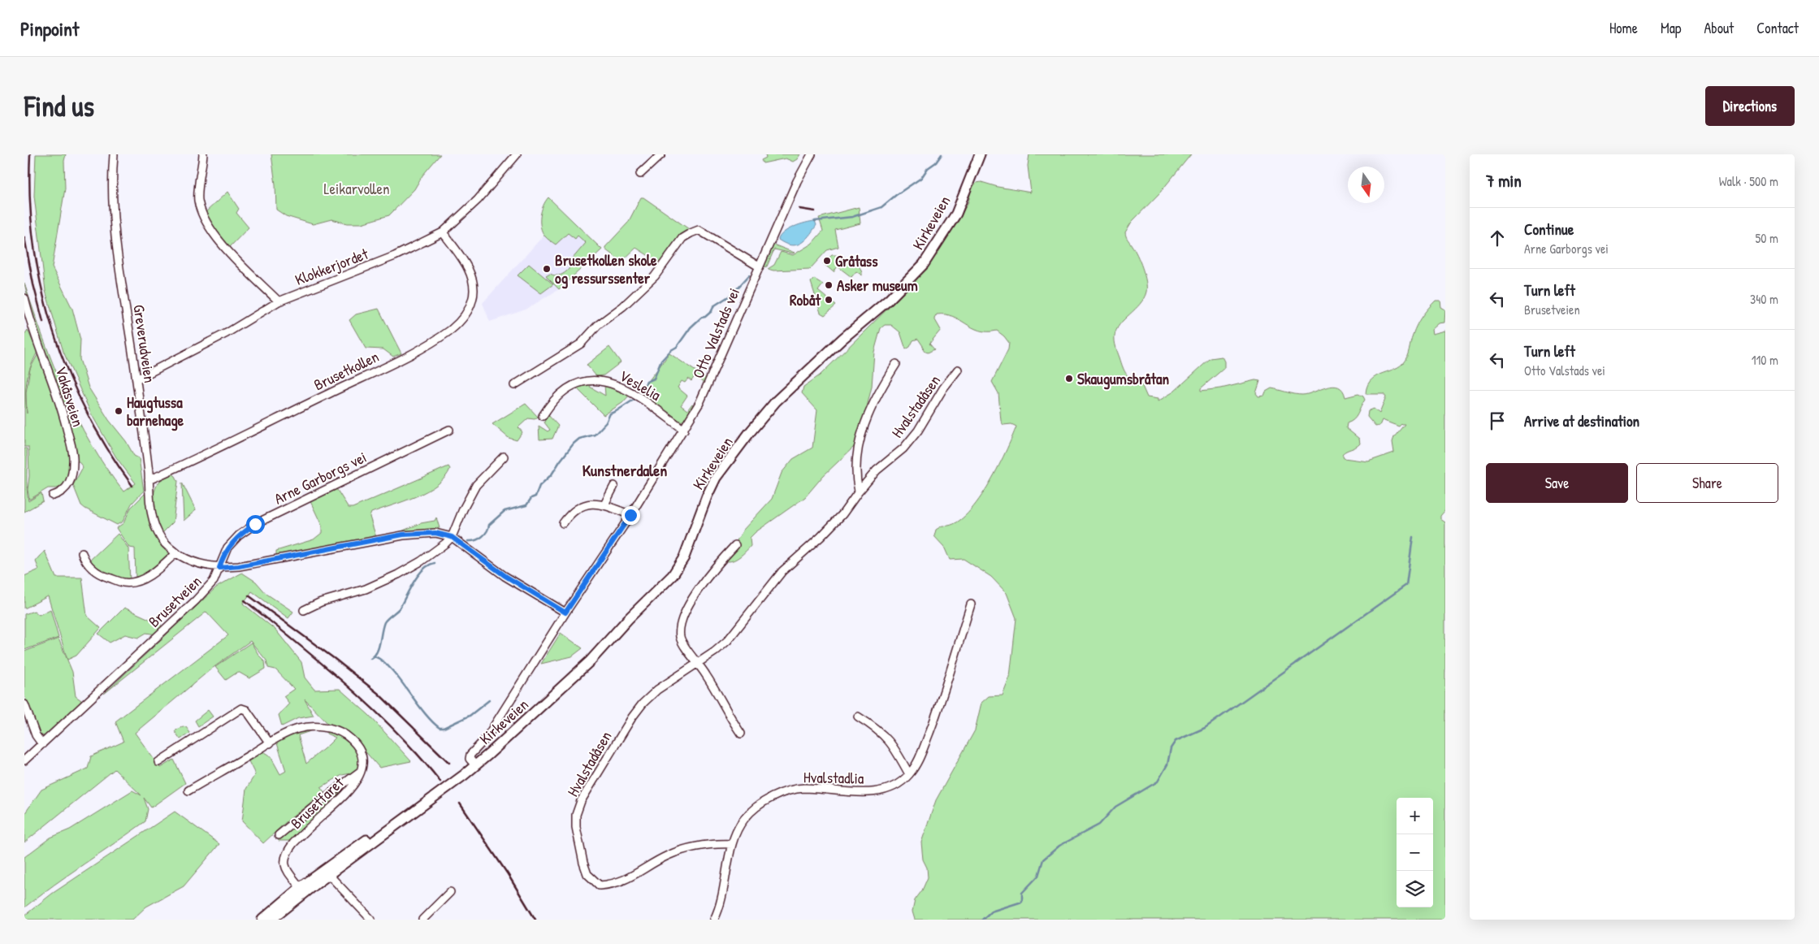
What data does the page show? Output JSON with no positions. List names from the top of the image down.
{
  "streets": {
    "main road": ["Kirkeveien"],
    "street": [
      "Klokkerjordet",
      "Otto Valstads vei",
      "Greverudveien",
      "Brusetkollen",
      "Veslelia",
      "Vakåsveien",
      "Hvalstadåsen",
      "Arne Garborgs vei",
      "Brusetveien",
      "Hvalstadlia",
      "Brusetfaret"
    ]
  },
  "crossings": [
    ["Kirkeveien", "Otto Valstads vei"],
    ["Kirkeveien", "Brusetfaret"],
    ["Klokkerjordet", "Greverudveien"],
    ["Klokkerjordet", "Brusetkollen"],
    ["Otto Valstads vei", "Veslelia"],
    ["Otto Valstads vei", "Brusetveien"],
    ["Greverudveien", "Brusetkollen"],
    ["Greverudveien", "Arne Garborgs vei"],
    ["Greverudveien", "Brusetveien"],
    ["Hvalstadåsen", "Hvalstadlia"],
    ["Arne Garborgs vei", "Brusetveien"]
  ],
  "districts": ["Kunstnerdalen"],
  "parks": ["Leikarvollen"],
  "places": [
    "Gråtass",
    "Brusetkollen skole og ressurssenter",
    "Asker museum",
    "Robåt",
    "Skaugumsbråtan",
    "Haugtussa barnehage"
  ],
  "north": "bottom",
  "page": {
    "header": "Pinpoint",
    "nav": [
      "Home",
      "Map",
      "About",
      "Contact"
    ],
    "buttons": [
      "Directions",
      ["Save", "Share"]
    ],
    "title": "Find us",
    "heading": ["7 min", "Walk · 500 m"],
    "list": [
      ["Continue", "Arne Garborgs vei", "50 m"],
      ["Turn left", "Brusetveien", "340 m"],
      ["Turn left", "Otto Valstads vei", "110 m"],
      "Arrive at destination"
    ],
    "map_buttons": ["+", "−"]
  }
}
